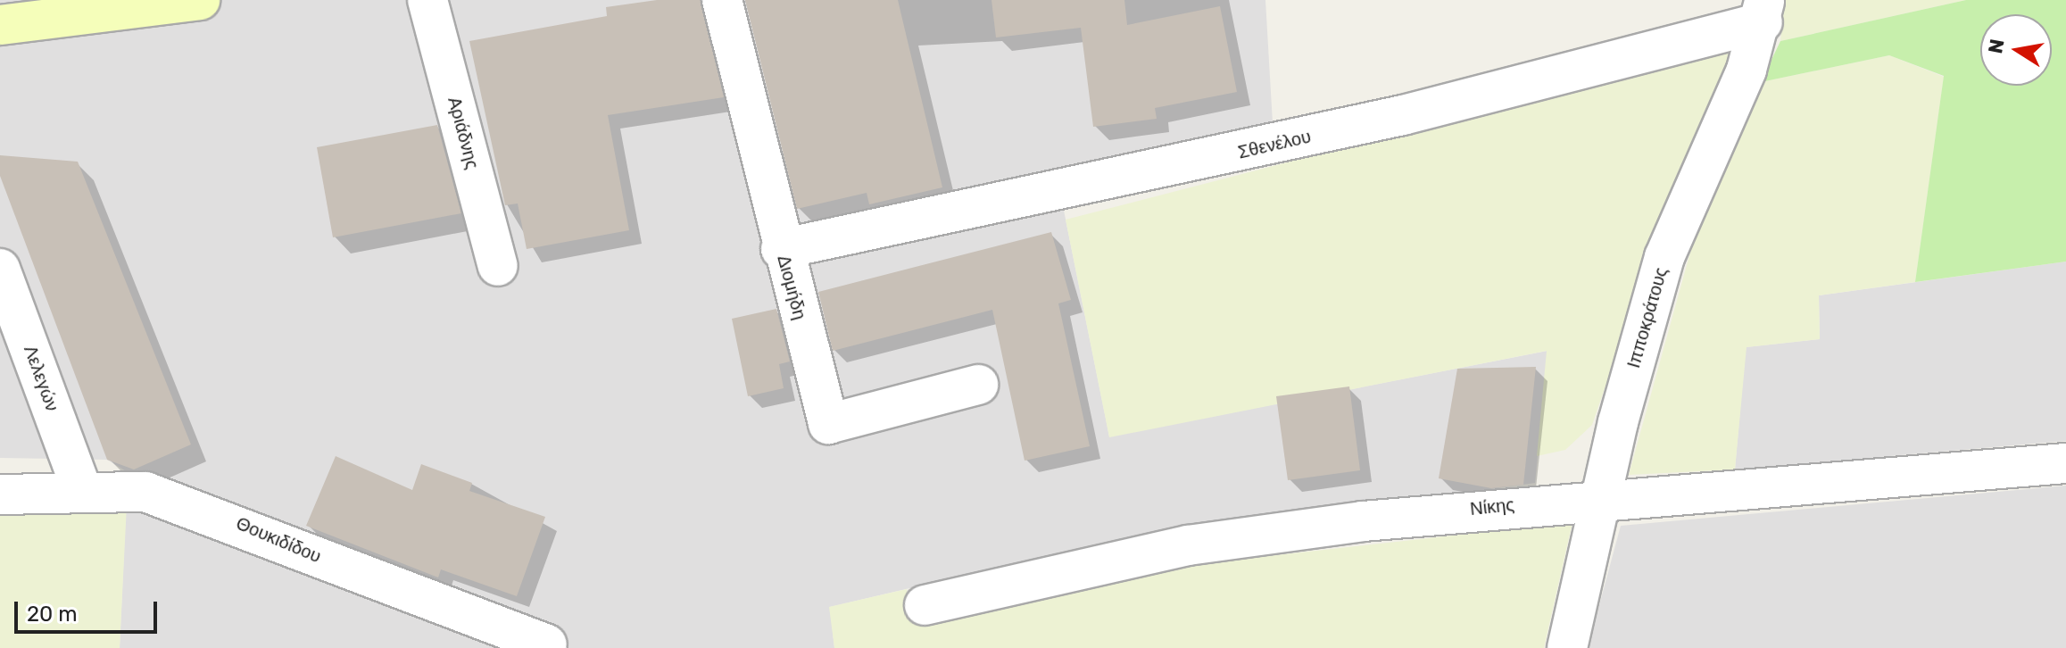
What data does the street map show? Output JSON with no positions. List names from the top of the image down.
{
  "streets": {
    "street": [
      "Αριάδνης",
      "Σθενέλου",
      "Διομήδη",
      "Ιπποκράτους",
      "Λελεγών",
      "Νίκης",
      "Θουκιδίδου"
    ]
  },
  "crossings": [
    ["Σθενέλου", "Διομήδη"],
    ["Σθενέλου", "Ιπποκράτους"],
    ["Ιπποκράτους", "Νίκης"],
    ["Λελεγών", "Θουκιδίδου"]
  ],
  "scale_bar": "20 m",
  "north": "left"
}
